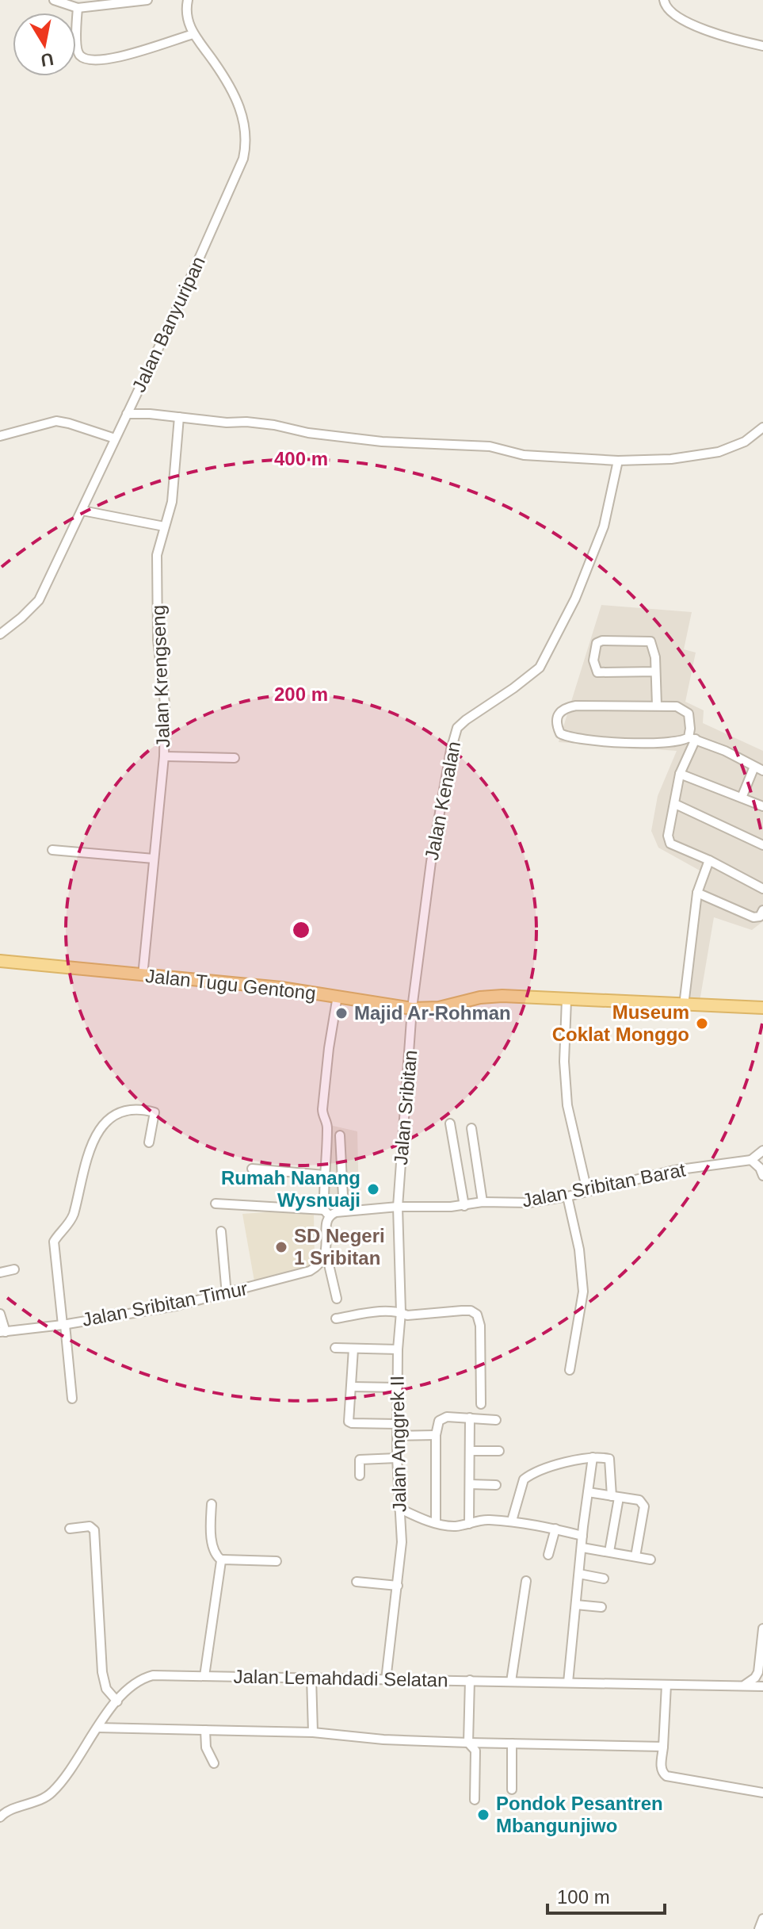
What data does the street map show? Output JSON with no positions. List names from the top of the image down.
{
  "streets": {
    "main road": ["Jalan Tugu Gentong"],
    "street": [
      "Jalan Banyuripan",
      "Jalan Krengseng",
      "Jalan Kenalan",
      "Jalan Sribitan",
      "Jalan Sribitan Barat",
      "Jalan Sribitan Timur",
      "Jalan Anggrek II",
      "Jalan Lemahdadi Selatan"
    ]
  },
  "crossings": [
    ["Jalan Krengseng", "Jalan Tugu Gentong"],
    ["Jalan Kenalan", "Jalan Tugu Gentong"],
    ["Jalan Kenalan", "Jalan Sribitan"],
    ["Jalan Tugu Gentong", "Jalan Sribitan"],
    ["Jalan Sribitan", "Jalan Sribitan Barat"],
    ["Jalan Sribitan", "Jalan Anggrek II"],
    ["Jalan Sribitan Barat", "Jalan Anggrek II"],
    ["Jalan Anggrek II", "Jalan Lemahdadi Selatan"]
  ],
  "places": [
    "Majid Ar-Rohman",
    "Museum Coklat Monggo",
    "Rumah Nanang Wysnuaji",
    "SD Negeri 1 Sribitan",
    "Pondok Pesantren Mbangunjiwo"
  ],
  "scale_bar": "100 m",
  "north": "bottom",
  "rings": ["400 m", "200 m"]
}
